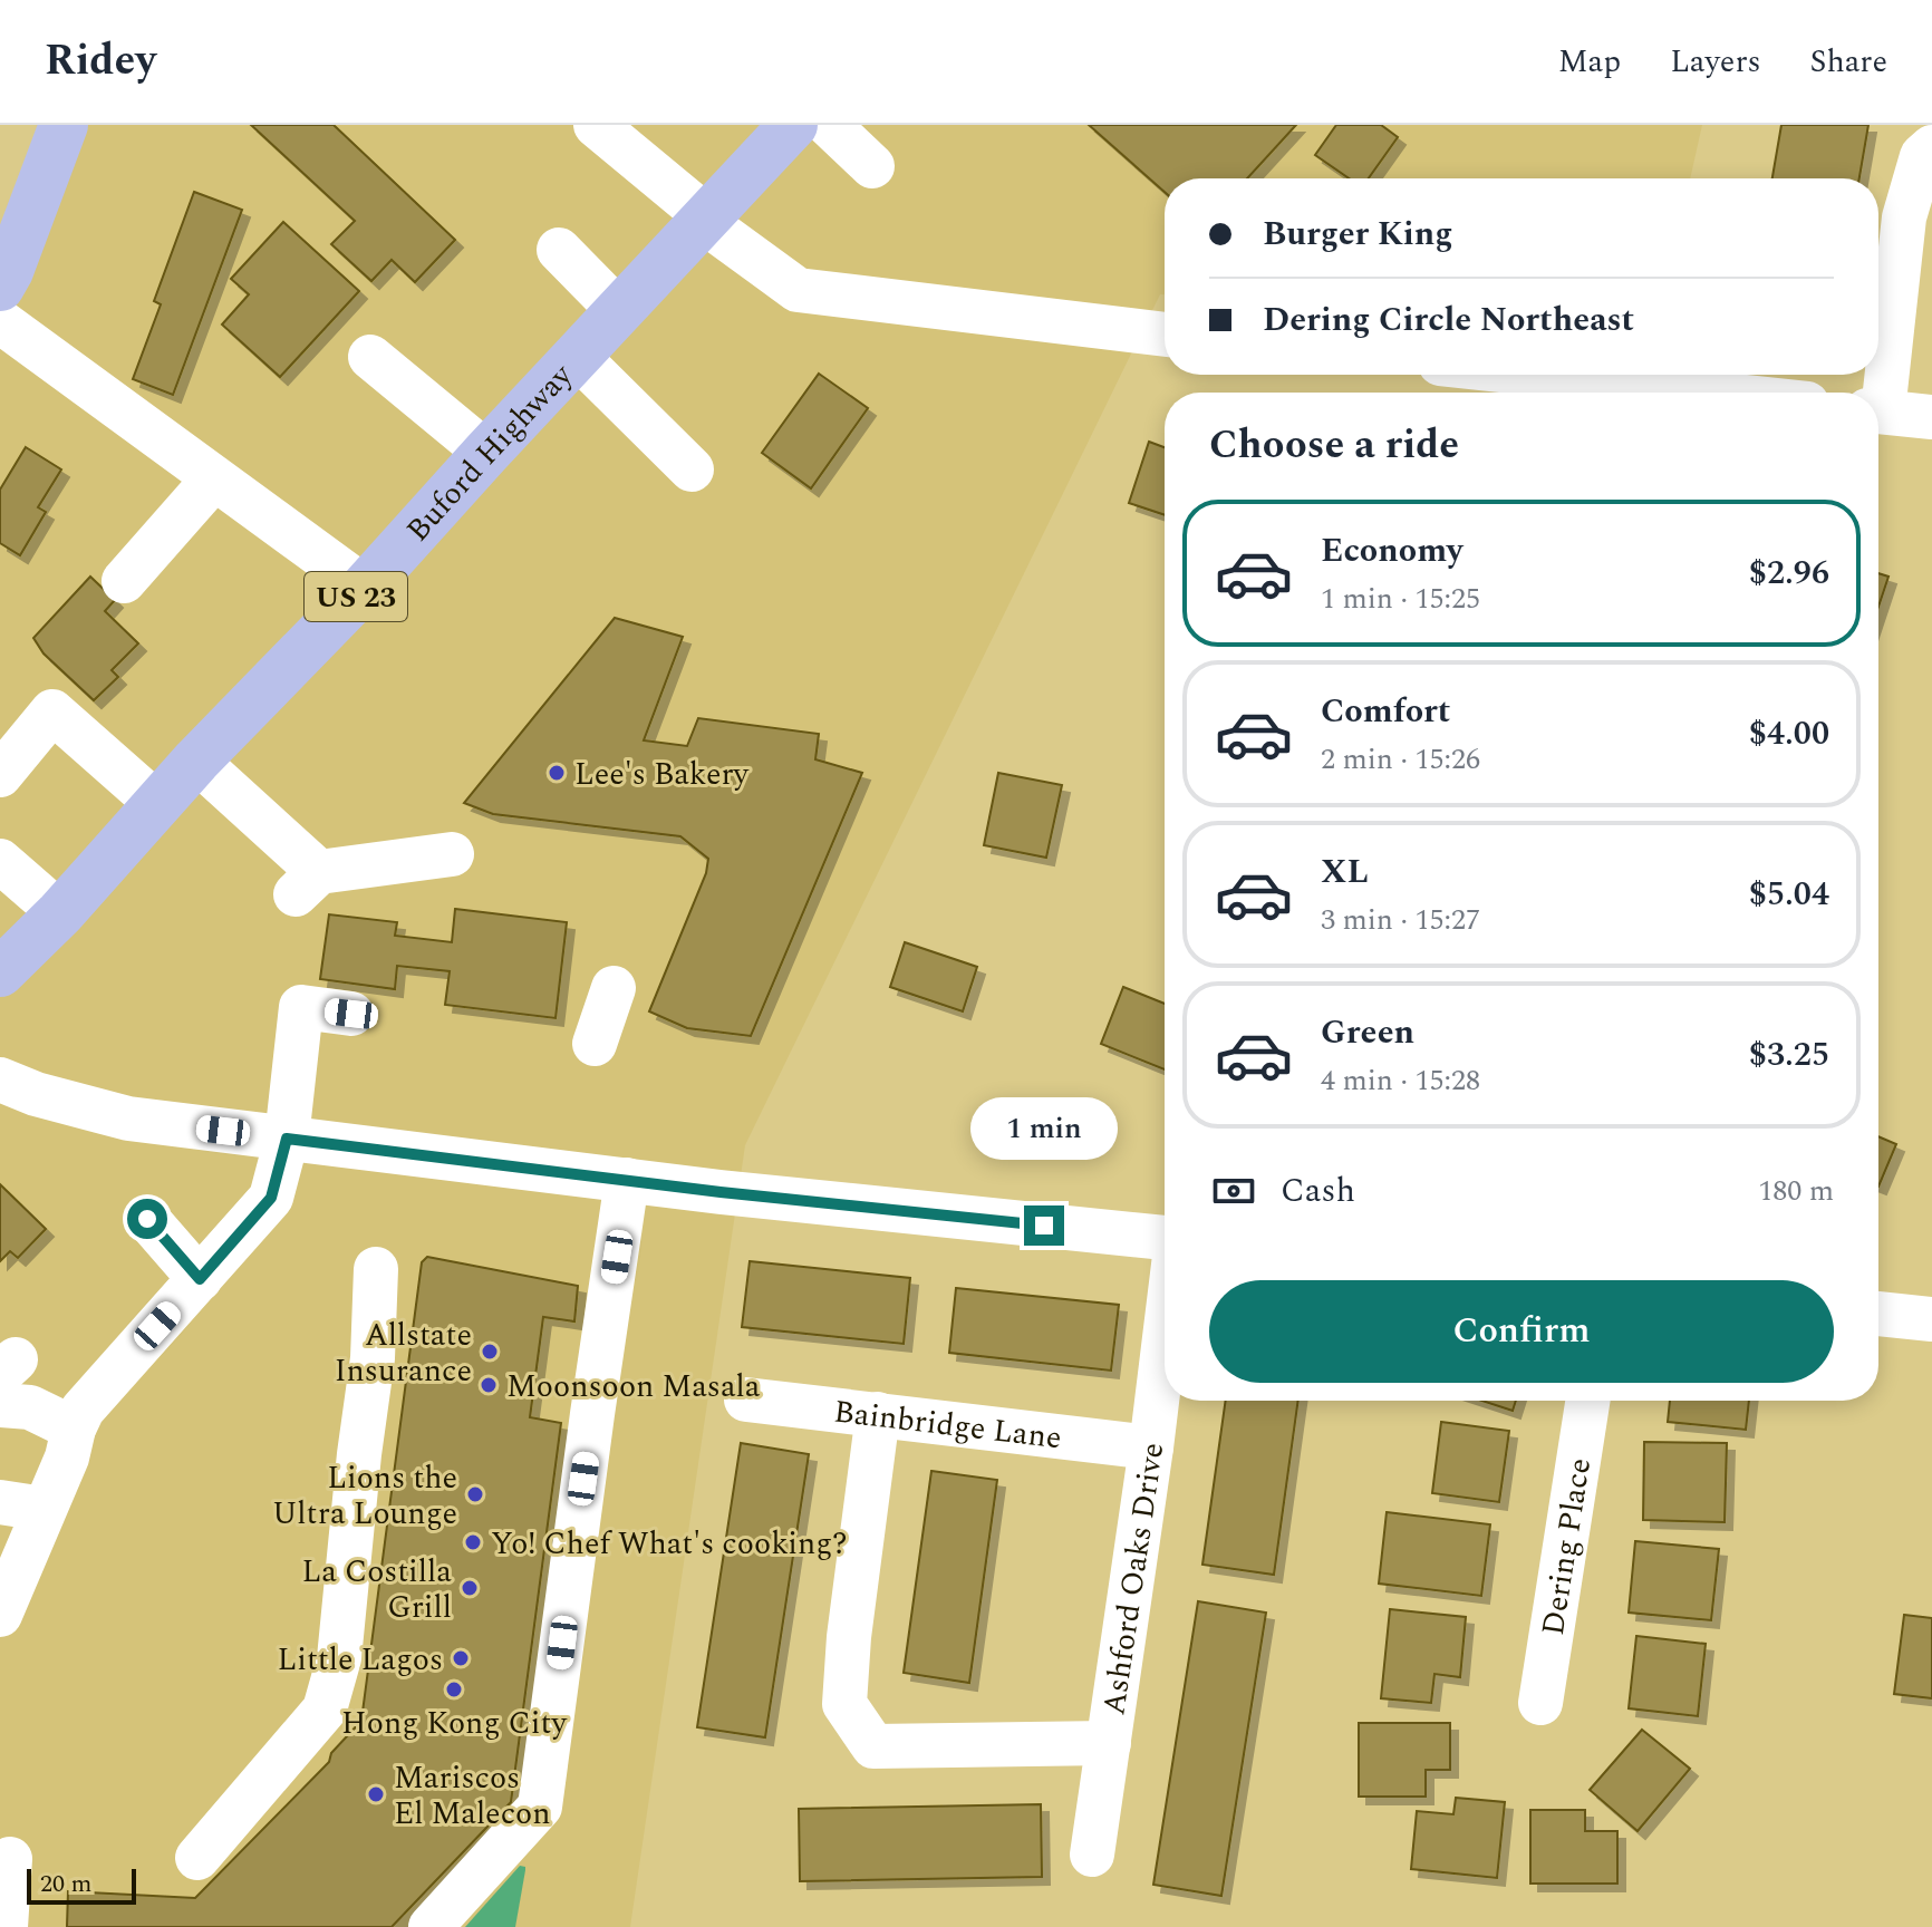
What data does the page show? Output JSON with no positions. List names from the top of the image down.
{
  "streets": {
    "main road": ["Buford Highway", "US 23"],
    "street": ["Bainbridge Lane", "Dering Place", "Ashford Oaks Drive"]
  },
  "crossings": [
    ["Bainbridge Lane", "Ashford Oaks Drive"]
  ],
  "places": [
    "Lee's Bakery",
    "Allstate Insurance",
    "Moonsoon Masala",
    "Lions the Ultra Lounge",
    "Yo! Chef What's cooking?",
    "La Costilla Grill",
    "Little Lagos",
    "Hong Kong City",
    "Mariscos El Malecon"
  ],
  "scale_bar": "20 m",
  "page": {
    "header": "Ridey",
    "nav": ["Map", "Layers", "Share"],
    "banner": ["Burger King", "Dering Circle Northeast"],
    "heading": "Choose a ride",
    "list": [
      {
        "name": "Economy",
        "note": "1 min · 15:25",
        "value": "$2.96"
      },
      {
        "name": "Comfort",
        "note": "2 min · 15:26",
        "value": "$4.00"
      },
      {
        "name": "XL",
        "note": "3 min · 15:27",
        "value": "$5.04"
      },
      {
        "name": "Green",
        "note": "4 min · 15:28",
        "value": "$3.25"
      }
    ],
    "bubble": "1 min",
    "pay": ["Cash", "180 m"],
    "buttons": "Confirm",
    "scale": "20 m"
  }
}
